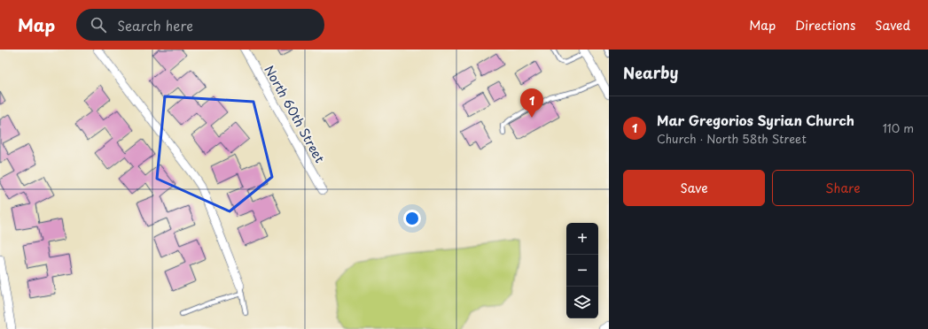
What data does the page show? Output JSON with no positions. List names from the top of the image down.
{
  "streets": {
    "street": ["North 60th Street"]
  },
  "page": {
    "header": "Map",
    "search": "Search here",
    "nav": ["Map", "Directions", "Saved"],
    "heading": "Nearby",
    "pins": "1",
    "list": [
      {
        "mark": "1",
        "name": "Mar Gregorios Syrian Church",
        "note": "Church · North 58th Street",
        "value": "110 m"
      }
    ],
    "buttons": ["Save", "Share"],
    "map_buttons": ["+", "−"]
  }
}
